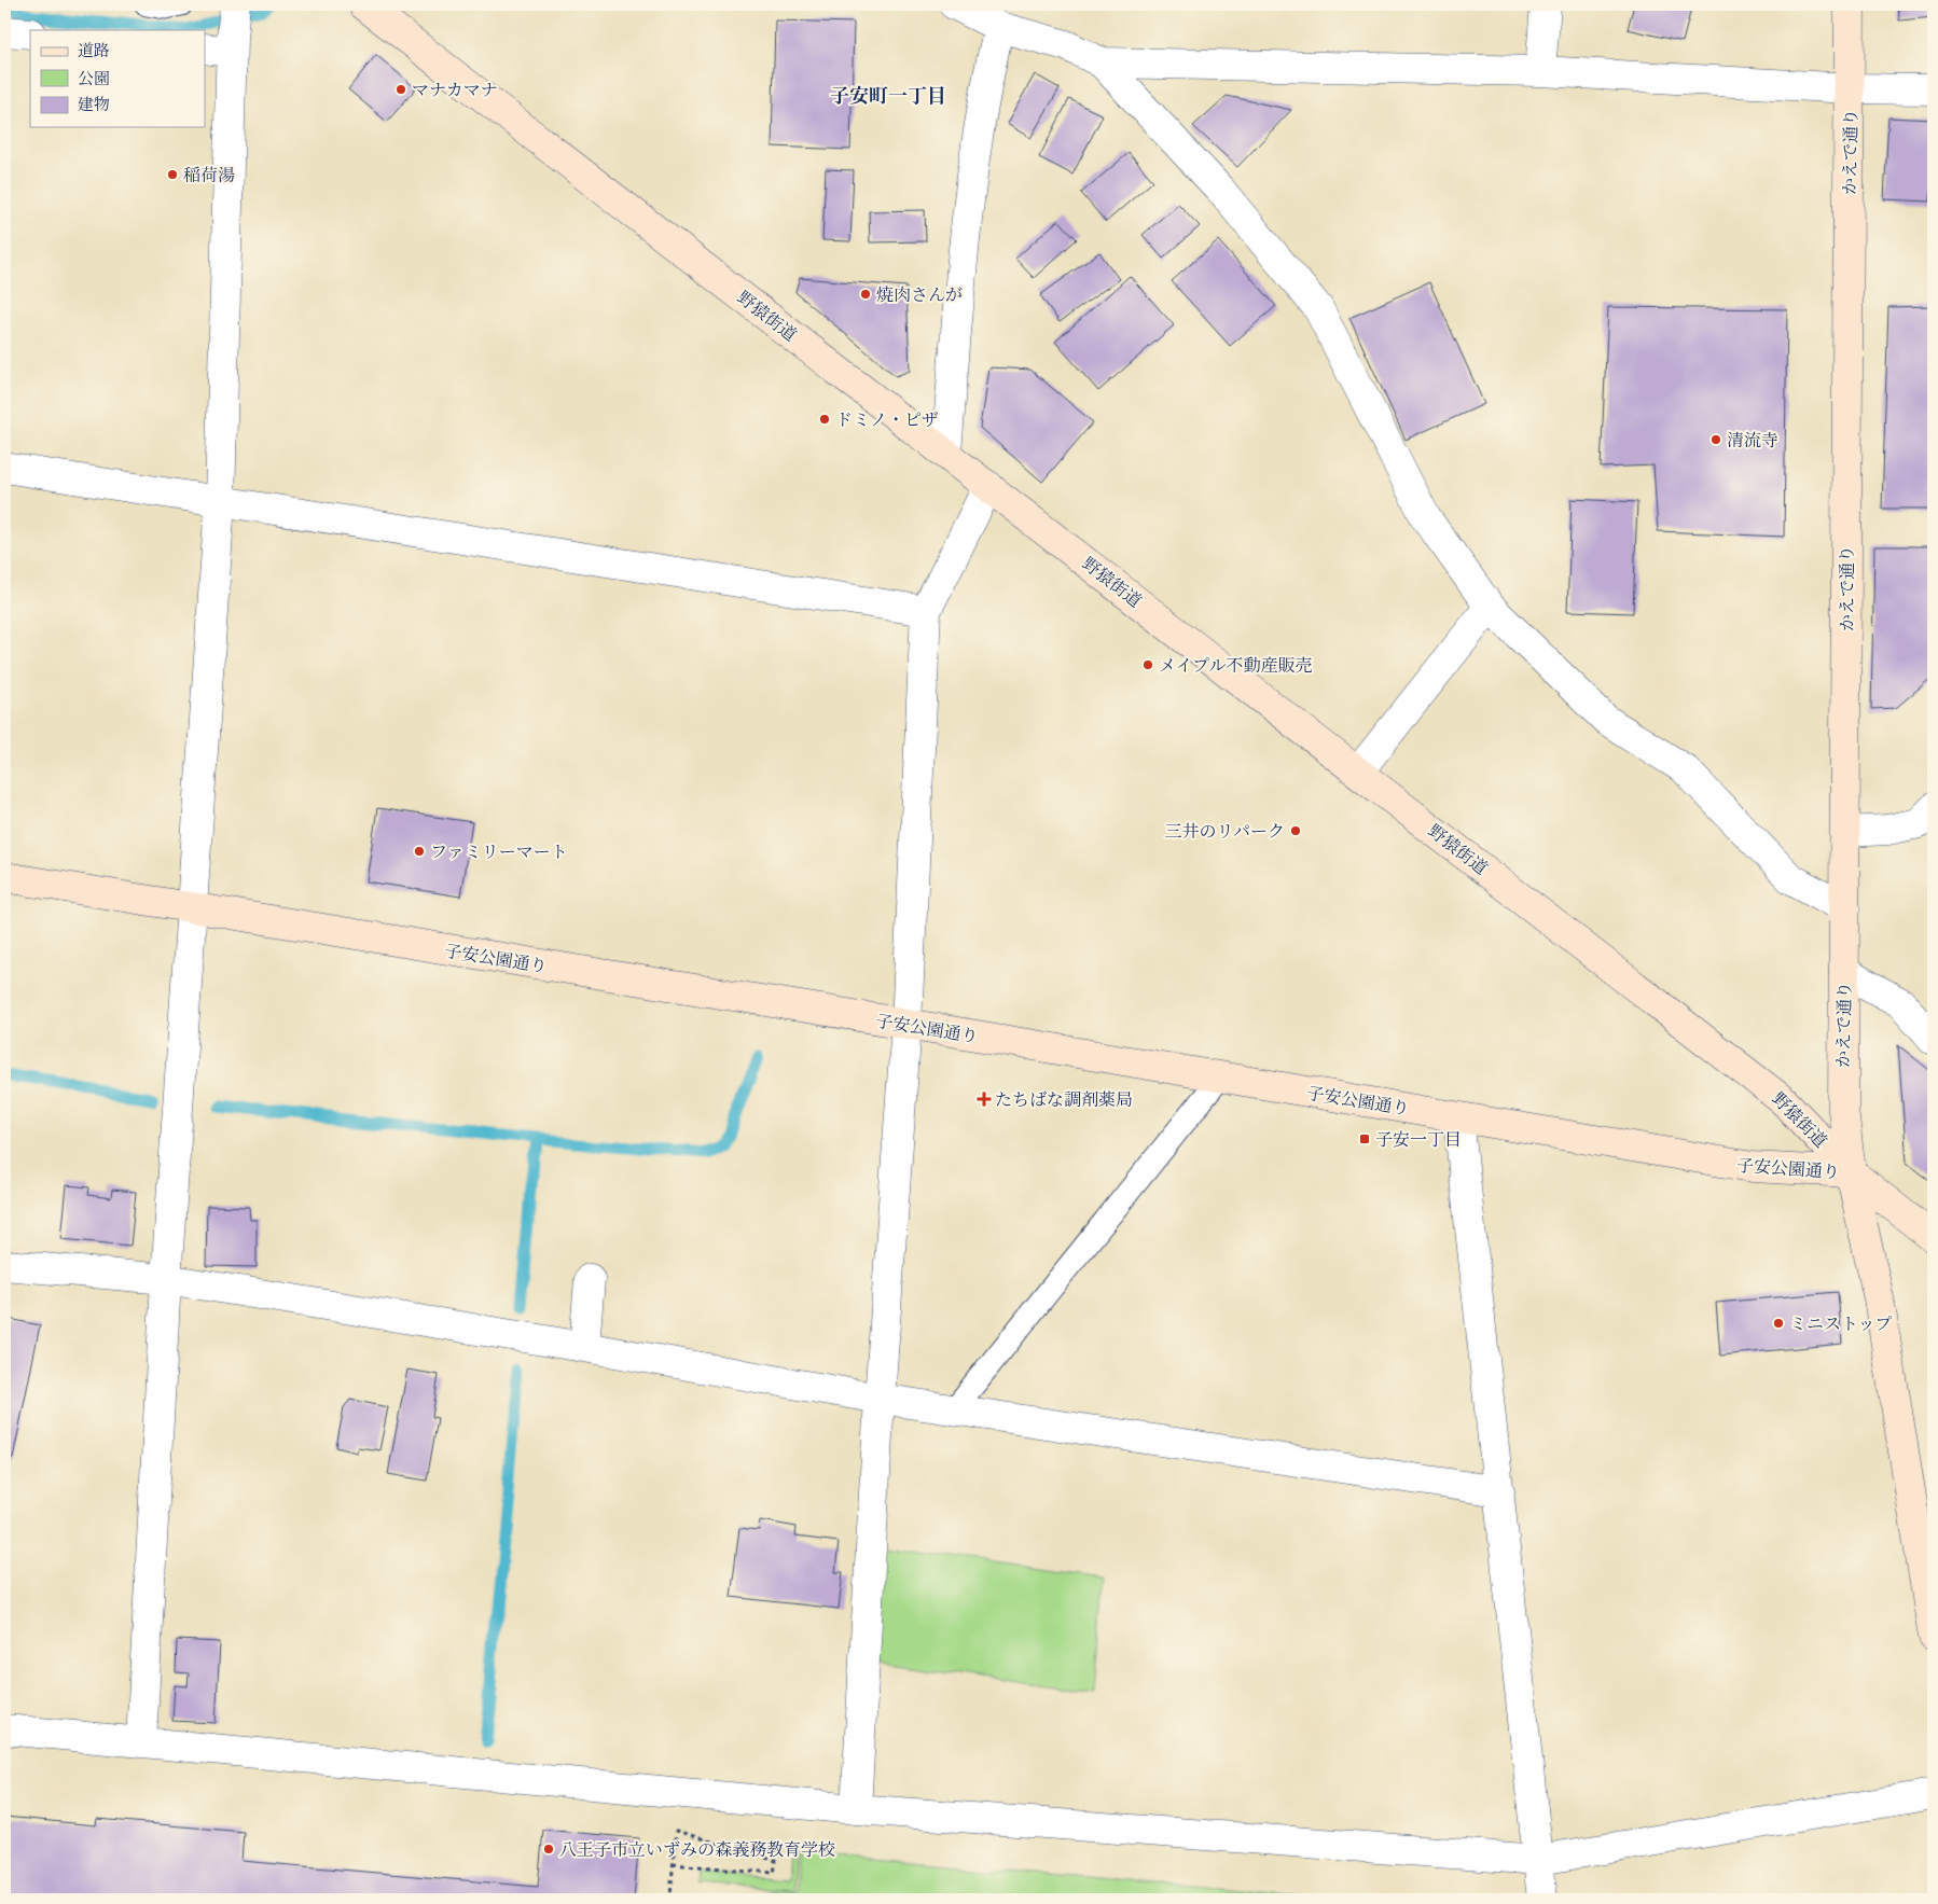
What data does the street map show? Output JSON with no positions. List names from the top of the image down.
{
  "streets": {
    "street": ["かえで通り", "野猿街道", "子安公園通り"]
  },
  "crossings": [
    ["かえで通り", "野猿街道"],
    ["かえで通り", "子安公園通り"],
    ["野猿街道", "子安公園通り"]
  ],
  "districts": ["子安町一丁目"],
  "places": {
    "other": [
      "マナカマナ",
      "稲荷湯",
      "焼肉さんが",
      "ドミノ・ピザ",
      "清流寺",
      "メイプル不動産販売",
      "三井のリパーク",
      "ファミリーマート",
      "ミニストップ",
      "八王子市立いずみの森義務教育学校"
    ],
    "health": ["たちばな調剤薬局"],
    "transit": ["子安一丁目"]
  },
  "legend": ["道路", "公園", "建物"]
}
